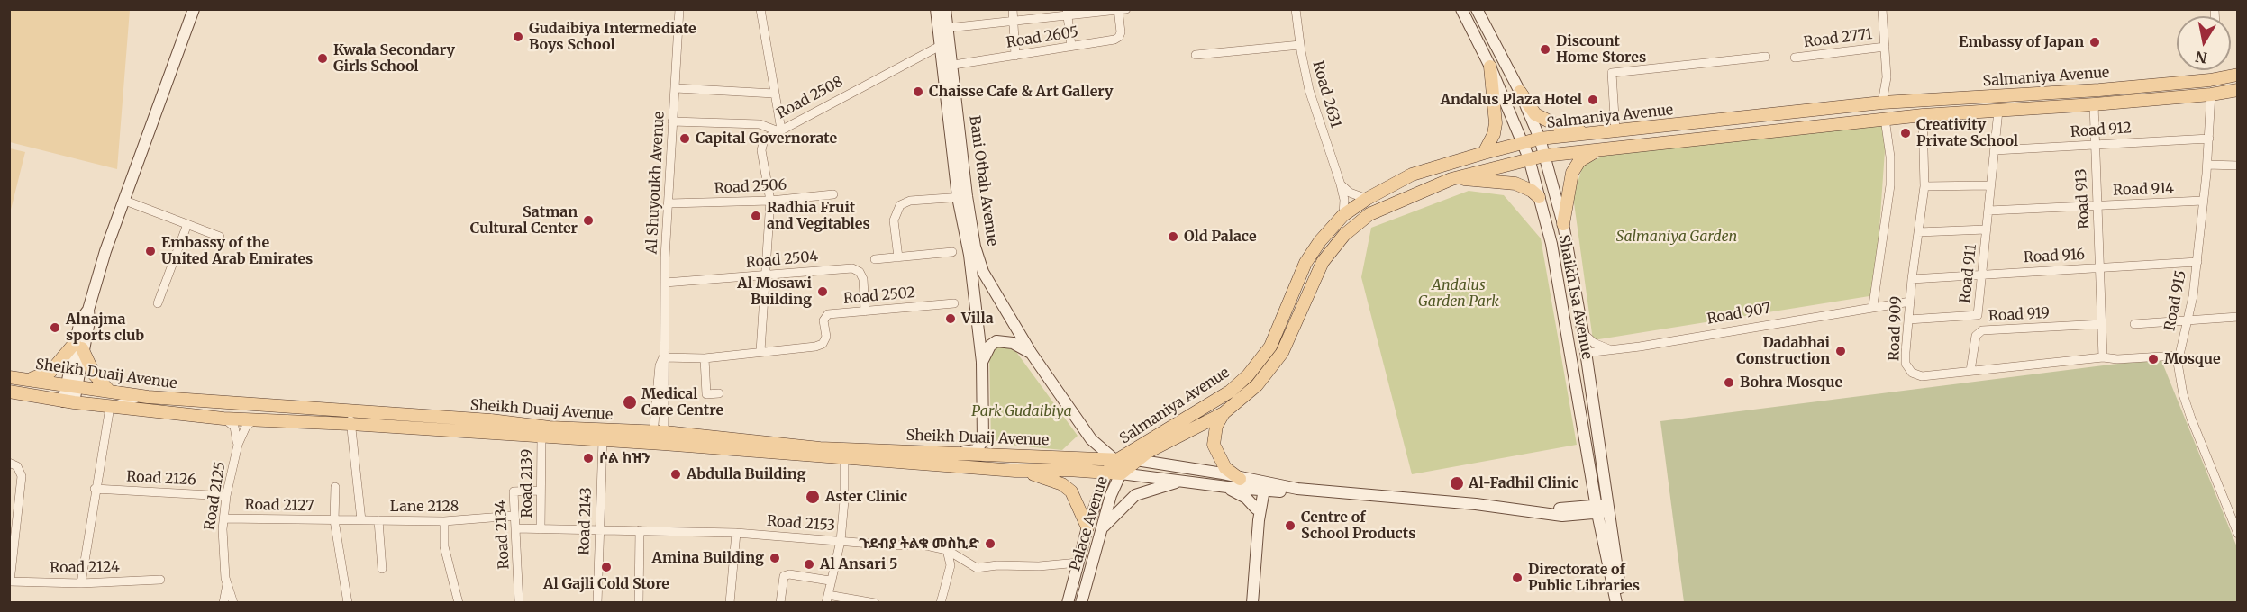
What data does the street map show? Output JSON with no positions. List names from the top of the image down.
{
  "streets": {
    "main road": ["Salmaniya Avenue", "Sheikh Duaij Avenue", "Palace Avenue"],
    "street": [
      "Road 2605",
      "Road 2771",
      "Road 2631",
      "Road 2508",
      "Road 912",
      "Bani Otbah Avenue",
      "Al Shuyoukh Avenue",
      "Road 2506",
      "Road 914",
      "Road 913",
      "Road 916",
      "Road 2504",
      "Road 911",
      "Road 2502",
      "Shaikh Isa Avenue",
      "Road 915",
      "Road 907",
      "Road 919",
      "Road 909",
      "Road 2126",
      "Road 2139",
      "Road 2125",
      "Road 2127",
      "Lane 2128",
      "Road 2143",
      "Road 2153",
      "Road 2134",
      "Road 2124"
    ]
  },
  "crossings": [
    ["Road 2605", "Bani Otbah Avenue"],
    ["Road 2771", "Salmaniya Avenue"],
    ["Salmaniya Avenue", "Road 2631"],
    ["Salmaniya Avenue", "Bani Otbah Avenue"],
    ["Salmaniya Avenue", "Road 913"],
    ["Salmaniya Avenue", "Road 911"],
    ["Salmaniya Avenue", "Shaikh Isa Avenue"],
    ["Salmaniya Avenue", "Road 915"],
    ["Salmaniya Avenue", "Road 909"],
    ["Salmaniya Avenue", "Sheikh Duaij Avenue"],
    ["Salmaniya Avenue", "Palace Avenue"],
    ["Road 2508", "Bani Otbah Avenue"],
    ["Road 2508", "Al Shuyoukh Avenue"],
    ["Road 912", "Road 913"],
    ["Road 912", "Road 911"],
    ["Road 912", "Road 915"],
    ["Bani Otbah Avenue", "Sheikh Duaij Avenue"],
    ["Bani Otbah Avenue", "Palace Avenue"],
    ["Al Shuyoukh Avenue", "Road 2506"],
    ["Al Shuyoukh Avenue", "Road 2504"],
    ["Al Shuyoukh Avenue", "Road 2502"],
    ["Al Shuyoukh Avenue", "Sheikh Duaij Avenue"],
    ["Road 914", "Road 913"],
    ["Road 914", "Road 911"],
    ["Road 914", "Road 915"],
    ["Road 913", "Road 916"],
    ["Road 913", "Road 919"],
    ["Road 913", "Road 909"],
    ["Road 916", "Road 911"],
    ["Road 916", "Road 915"],
    ["Road 916", "Road 909"],
    ["Road 2504", "Road 2502"],
    ["Road 911", "Road 909"],
    ["Shaikh Isa Avenue", "Road 907"],
    ["Shaikh Isa Avenue", "Sheikh Duaij Avenue"],
    ["Road 915", "Road 909"],
    ["Road 907", "Road 909"],
    ["Road 919", "Road 909"],
    ["Sheikh Duaij Avenue", "Road 2139"],
    ["Sheikh Duaij Avenue", "Road 2125"],
    ["Sheikh Duaij Avenue", "Road 2143"],
    ["Sheikh Duaij Avenue", "Palace Avenue"],
    ["Road 2126", "Road 2125"],
    ["Road 2139", "Road 2153"],
    ["Road 2139", "Road 2134"],
    ["Road 2125", "Road 2127"],
    ["Road 2127", "Lane 2128"],
    ["Lane 2128", "Road 2134"],
    ["Road 2143", "Road 2153"],
    ["Road 2153", "Palace Avenue"],
    ["Road 2153", "Road 2134"]
  ],
  "parks": ["Salmaniya Garden", "Andalus Garden Park", "Park Gudaibiya"],
  "places": [
    "Gudaibiya Intermediate Boys School",
    "Embassy of Japan",
    "Discount Home Stores",
    "Kwala Secondary Girls School",
    "Chaisse Cafe & Art Gallery",
    "Andalus Plaza Hotel",
    "Creativity Private School",
    "Capital Governorate",
    "Radhia Fruit and Vegitables",
    "Satman Cultural Center",
    "Old Palace",
    "Embassy of the United Arab Emirates",
    "Al Mosawi Building",
    "Villa",
    "Alnajma sports club",
    "Dadabhai Construction",
    "Mosque",
    "Bohra Mosque",
    "Medical Care Centre",
    "ሶል ከዝን",
    "Abdulla Building",
    "Al-Fadhil Clinic",
    "Aster Clinic",
    "Centre of School Products",
    "ጉደብያ ትልቁ መስኪድ",
    "Amina Building",
    "Al Ansari 5",
    "Al Gajli Cold Store",
    "Directorate of Public Libraries"
  ],
  "north": "bottom"
}
